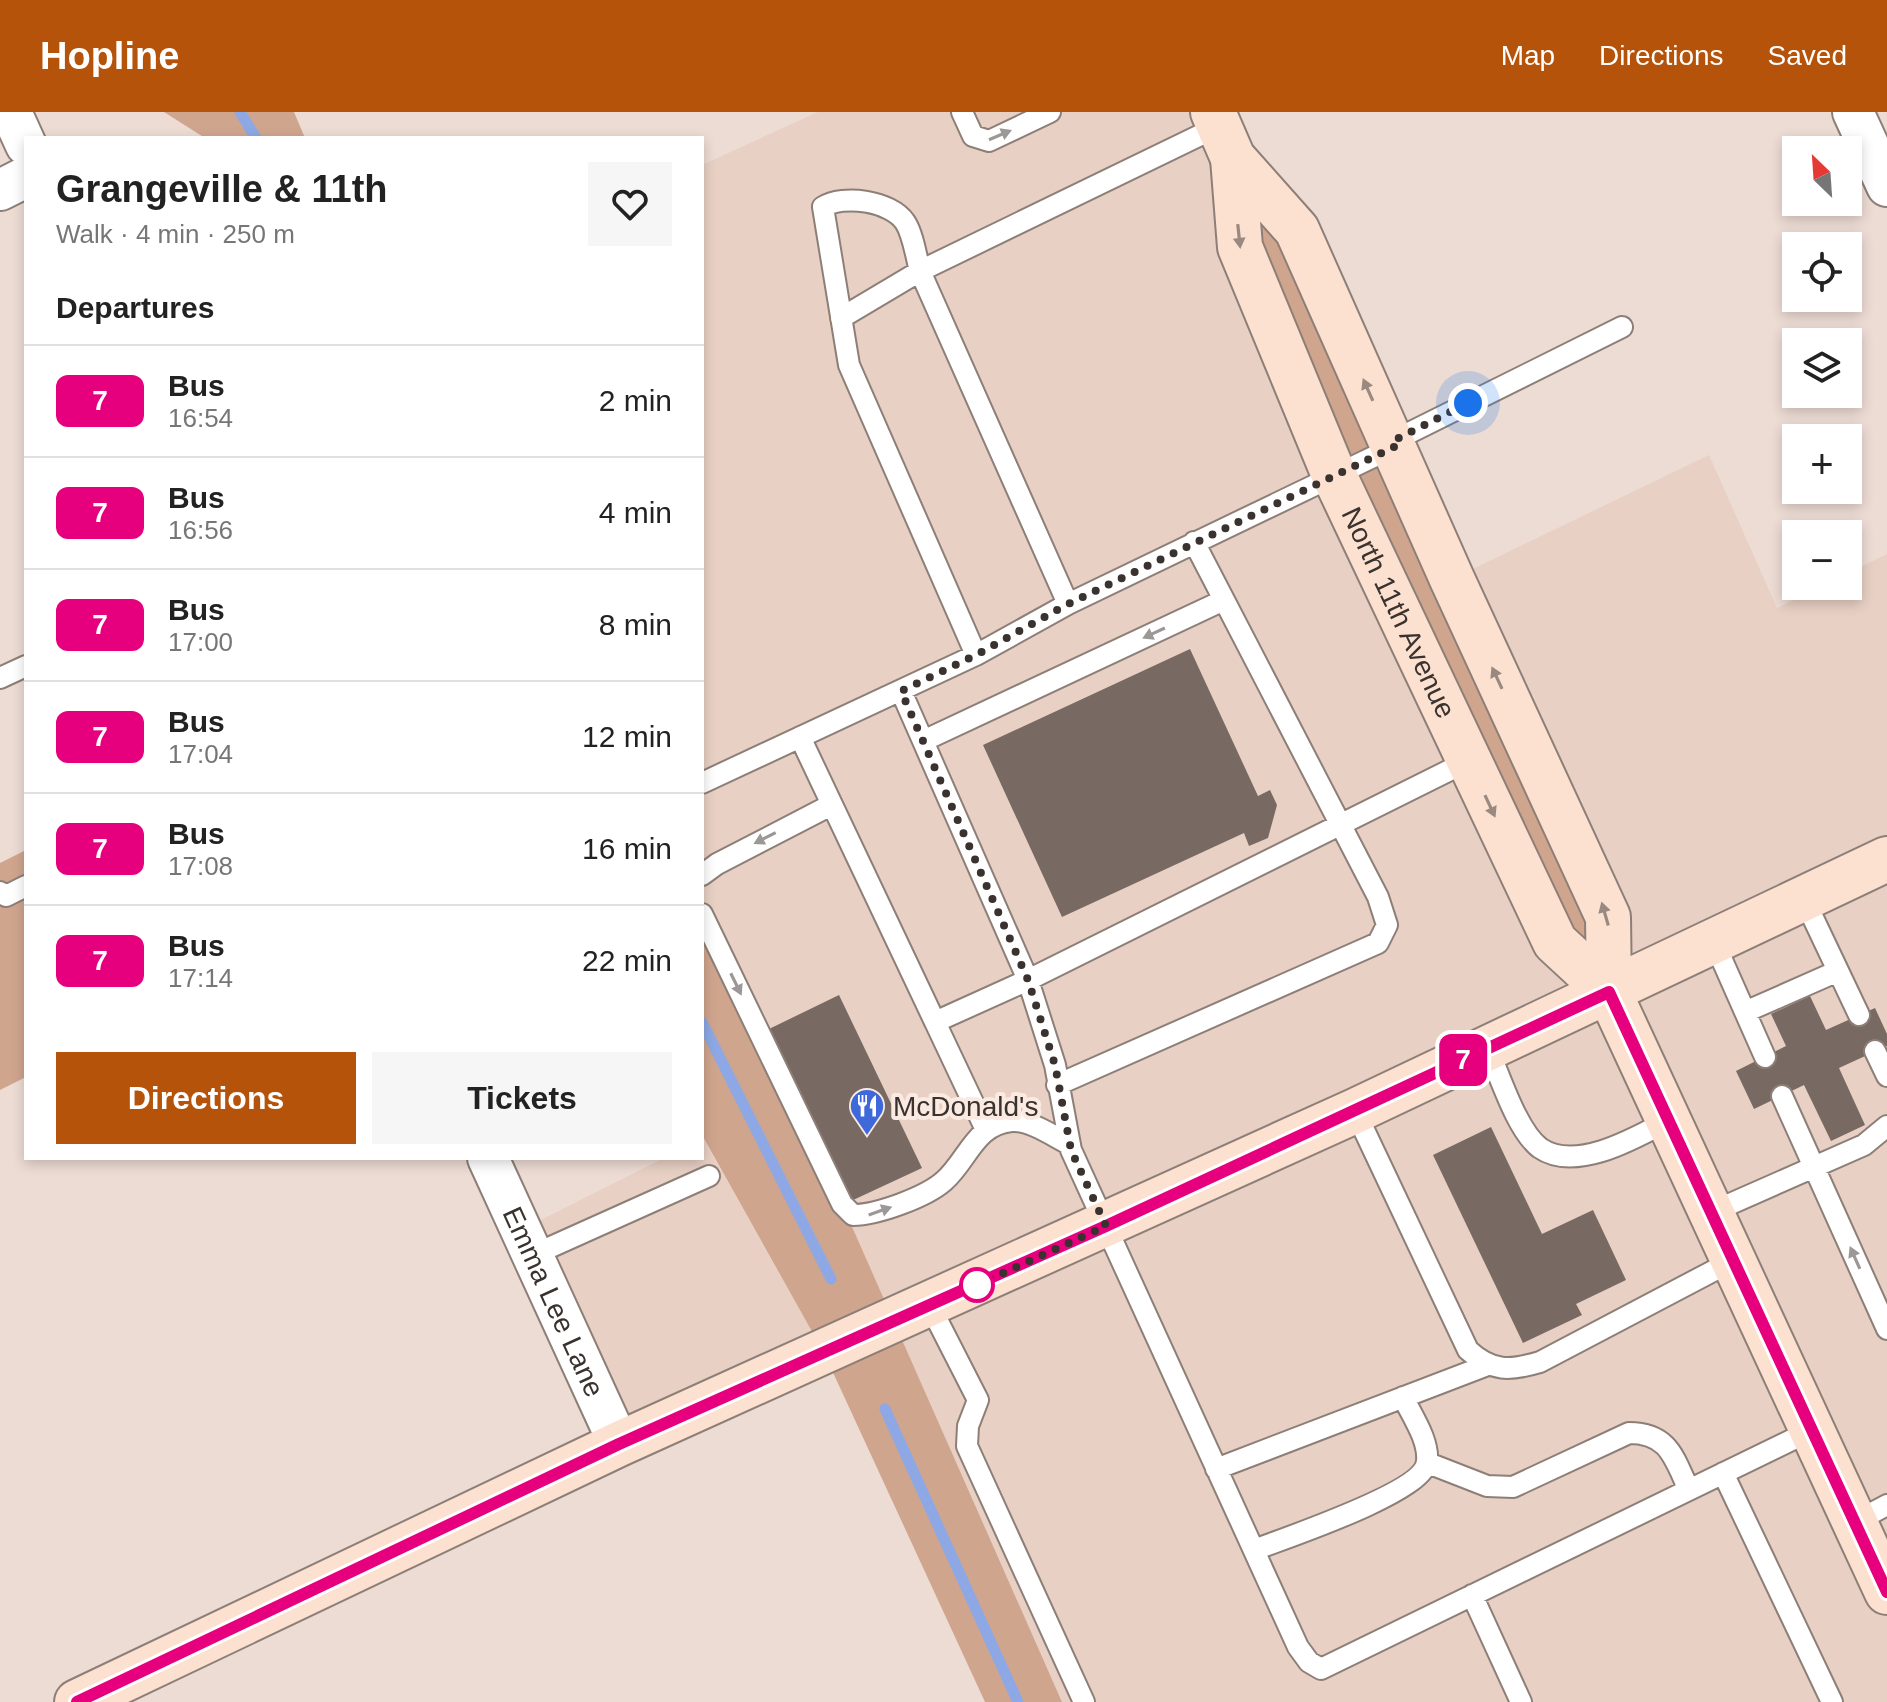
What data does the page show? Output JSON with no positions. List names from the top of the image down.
{
  "streets": {
    "main road": ["North 11th Avenue"],
    "street": ["Emma Lee Lane"]
  },
  "places": {
    "restaurant": ["McDonald's"]
  },
  "lines": ["bus line 7"],
  "north": "top left",
  "page": {
    "header": "Hopline",
    "nav": ["Map", "Directions", "Saved"],
    "on_map": "7",
    "map_buttons": ["+", "−"],
    "heading": [
      ["Grangeville & 11th", "Walk · 4 min · 250 m"],
      "Departures"
    ],
    "list": [
      {
        "mark": "7",
        "name": "Bus",
        "note": "16:54",
        "value": "2 min"
      },
      {
        "mark": "7",
        "name": "Bus",
        "note": "16:56",
        "value": "4 min"
      },
      {
        "mark": "7",
        "name": "Bus",
        "note": "17:00",
        "value": "8 min"
      },
      {
        "mark": "7",
        "name": "Bus",
        "note": "17:04",
        "value": "12 min"
      },
      {
        "mark": "7",
        "name": "Bus",
        "note": "17:08",
        "value": "16 min"
      },
      {
        "mark": "7",
        "name": "Bus",
        "note": "17:14",
        "value": "22 min"
      }
    ],
    "buttons": ["Directions", "Tickets"]
  }
}
